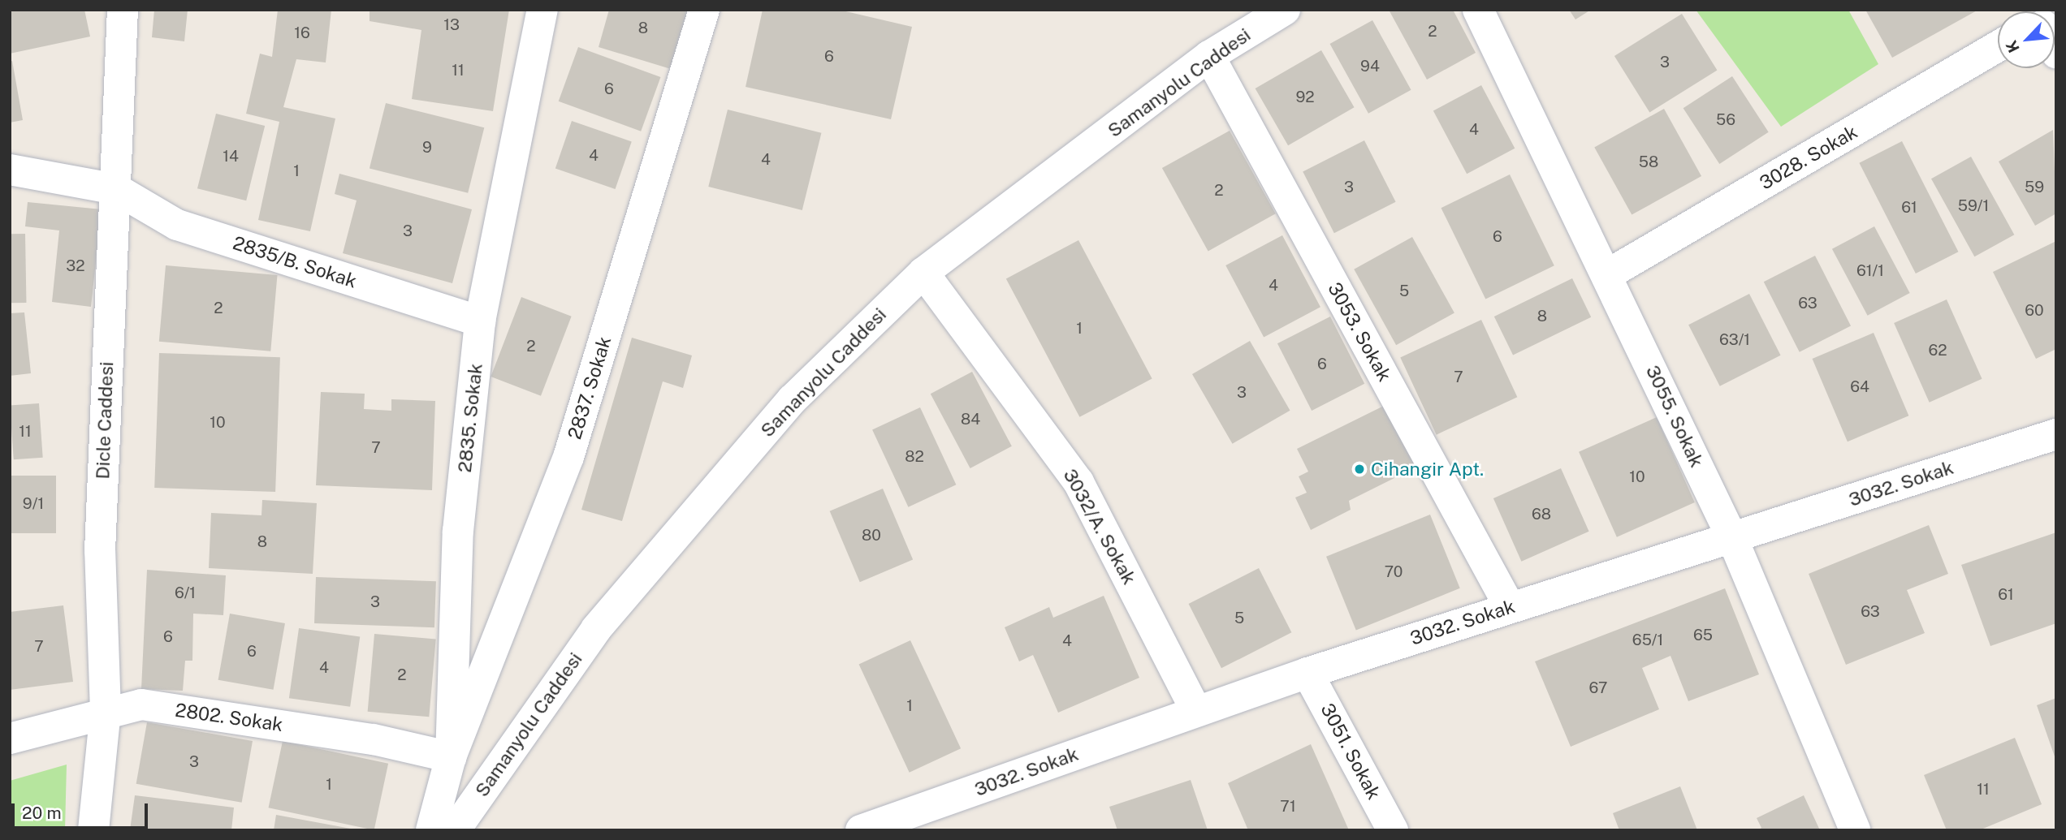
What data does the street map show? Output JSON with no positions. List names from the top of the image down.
{
  "streets": {
    "street": [
      "Samanyolu Caddesi",
      "3028. Sokak",
      "2835/B. Sokak",
      "3053. Sokak",
      "2837. Sokak",
      "3055. Sokak",
      "2835. Sokak",
      "Dicle Caddesi",
      "3032. Sokak",
      "3032/A. Sokak",
      "2802. Sokak",
      "3051. Sokak"
    ]
  },
  "crossings": [
    ["Samanyolu Caddesi", "3053. Sokak"],
    ["Samanyolu Caddesi", "3032/A. Sokak"],
    ["3028. Sokak", "3055. Sokak"],
    ["2835/B. Sokak", "2835. Sokak"],
    ["2835/B. Sokak", "Dicle Caddesi"],
    ["3053. Sokak", "3032. Sokak"],
    ["2837. Sokak", "2835. Sokak"],
    ["2837. Sokak", "2802. Sokak"],
    ["3055. Sokak", "3032. Sokak"],
    ["2835. Sokak", "2802. Sokak"],
    ["Dicle Caddesi", "2802. Sokak"],
    ["3032. Sokak", "3032/A. Sokak"],
    ["3032. Sokak", "3051. Sokak"]
  ],
  "places": ["Cihangir Apt."],
  "house_numbers": [
    "13",
    "8",
    "2",
    "16",
    "6",
    "3",
    "94",
    "11",
    "6",
    "92",
    "56",
    "4",
    "9",
    "4",
    "14",
    "4",
    "58",
    "1",
    "3",
    "59",
    "2",
    "59/1",
    "61",
    "3",
    "6",
    "32",
    "61/1",
    "4",
    "5",
    "63",
    "2",
    "60",
    "8",
    "1",
    "63/1",
    "2",
    "62",
    "6",
    "7",
    "64",
    "3",
    "84",
    "10",
    "11",
    "7",
    "82",
    "10",
    "9/1",
    "68",
    "80",
    "8",
    "70",
    "6/1",
    "61",
    "3",
    "63",
    "5",
    "65",
    "6",
    "65/1",
    "4",
    "7",
    "6",
    "4",
    "2",
    "67",
    "1",
    "3",
    "1",
    "11",
    "71"
  ],
  "scale_bar": "20 m",
  "north": "bottom left"
}
